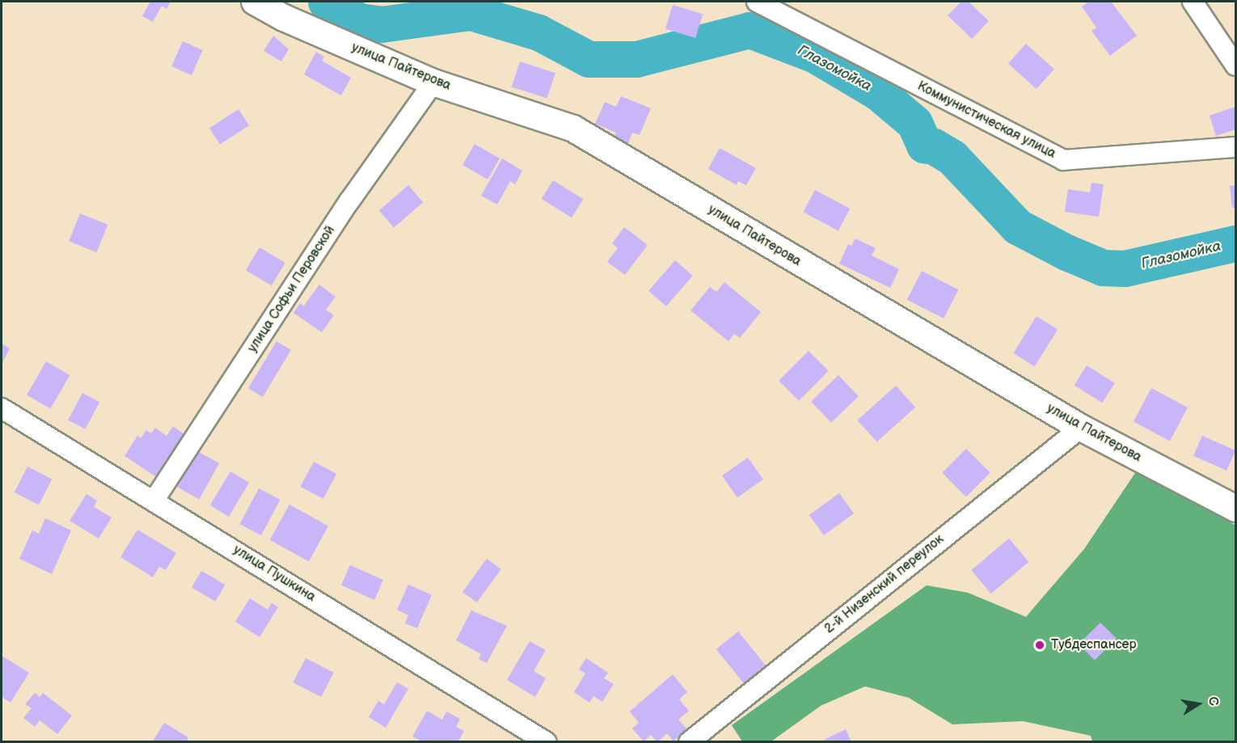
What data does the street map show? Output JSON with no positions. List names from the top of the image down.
{
  "streets": {
    "main road": ["улица Пайтерова"],
    "street": [
      "Коммунистическая улица",
      "улица Софьи Перовской",
      "улица Пушкина",
      "2-й Низенский переулок"
    ]
  },
  "crossings": [
    ["улица Пайтерова", "улица Софьи Перовской"],
    ["улица Пайтерова", "2-й Низенский переулок"],
    ["улица Софьи Перовской", "улица Пушкина"]
  ],
  "water": ["Глазомойка"],
  "places": ["Тубдеспансер"],
  "north": "right"
}
